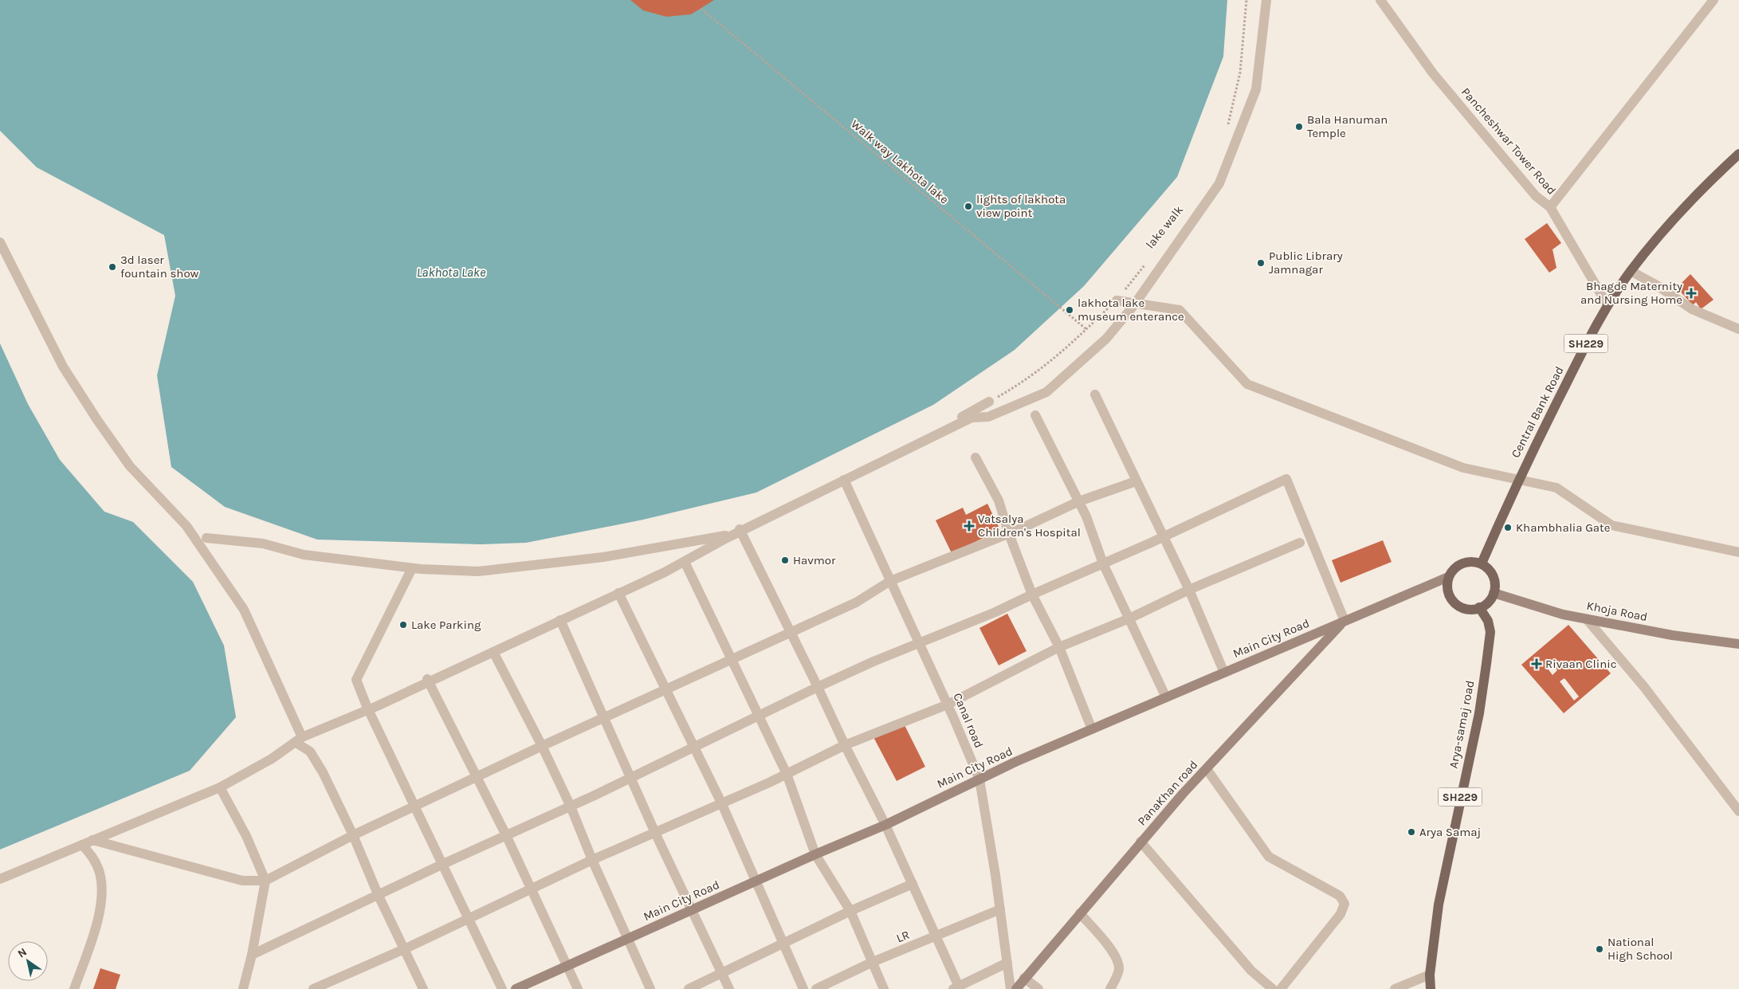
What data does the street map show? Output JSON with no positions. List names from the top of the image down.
{
  "streets": {
    "main road": ["SH229", "Central Bank Road", "Arya-samaj road"],
    "street": [
      "Pancheshwar Tower Road",
      "Khoja Road",
      "Main City Road",
      "Canal road",
      "PanaKhan road",
      "LR"
    ],
    "path": ["Walk way Lakhota lake", "lake walk"]
  },
  "crossings": [
    ["Pancheshwar Tower Road", "Central Bank Road"],
    ["Walk way Lakhota lake", "lake walk"],
    ["Central Bank Road", "Khoja Road"],
    ["Central Bank Road", "Main City Road"],
    ["Central Bank Road", "Arya-samaj road"],
    ["Khoja Road", "Main City Road"],
    ["Khoja Road", "Arya-samaj road"],
    ["Main City Road", "Canal road"],
    ["Main City Road", "Arya-samaj road"],
    ["Main City Road", "PanaKhan road"],
    ["Canal road", "LR"]
  ],
  "water": ["Lakhota Lake"],
  "places": {
    "other": [
      "Bala Hanuman Temple",
      "lights of lakhota view point",
      "Public Library Jamnagar",
      "3d laser fountain show",
      "lakhota lake museum enterance",
      "Khambhalia Gate",
      "Havmor",
      "Lake Parking",
      "Arya Samaj",
      "National High School"
    ],
    "health": ["Bhagde Maternity and Nursing Home", "Vatsalya Children's Hospital", "Rivaan Clinic"]
  },
  "north": "top left"
}
